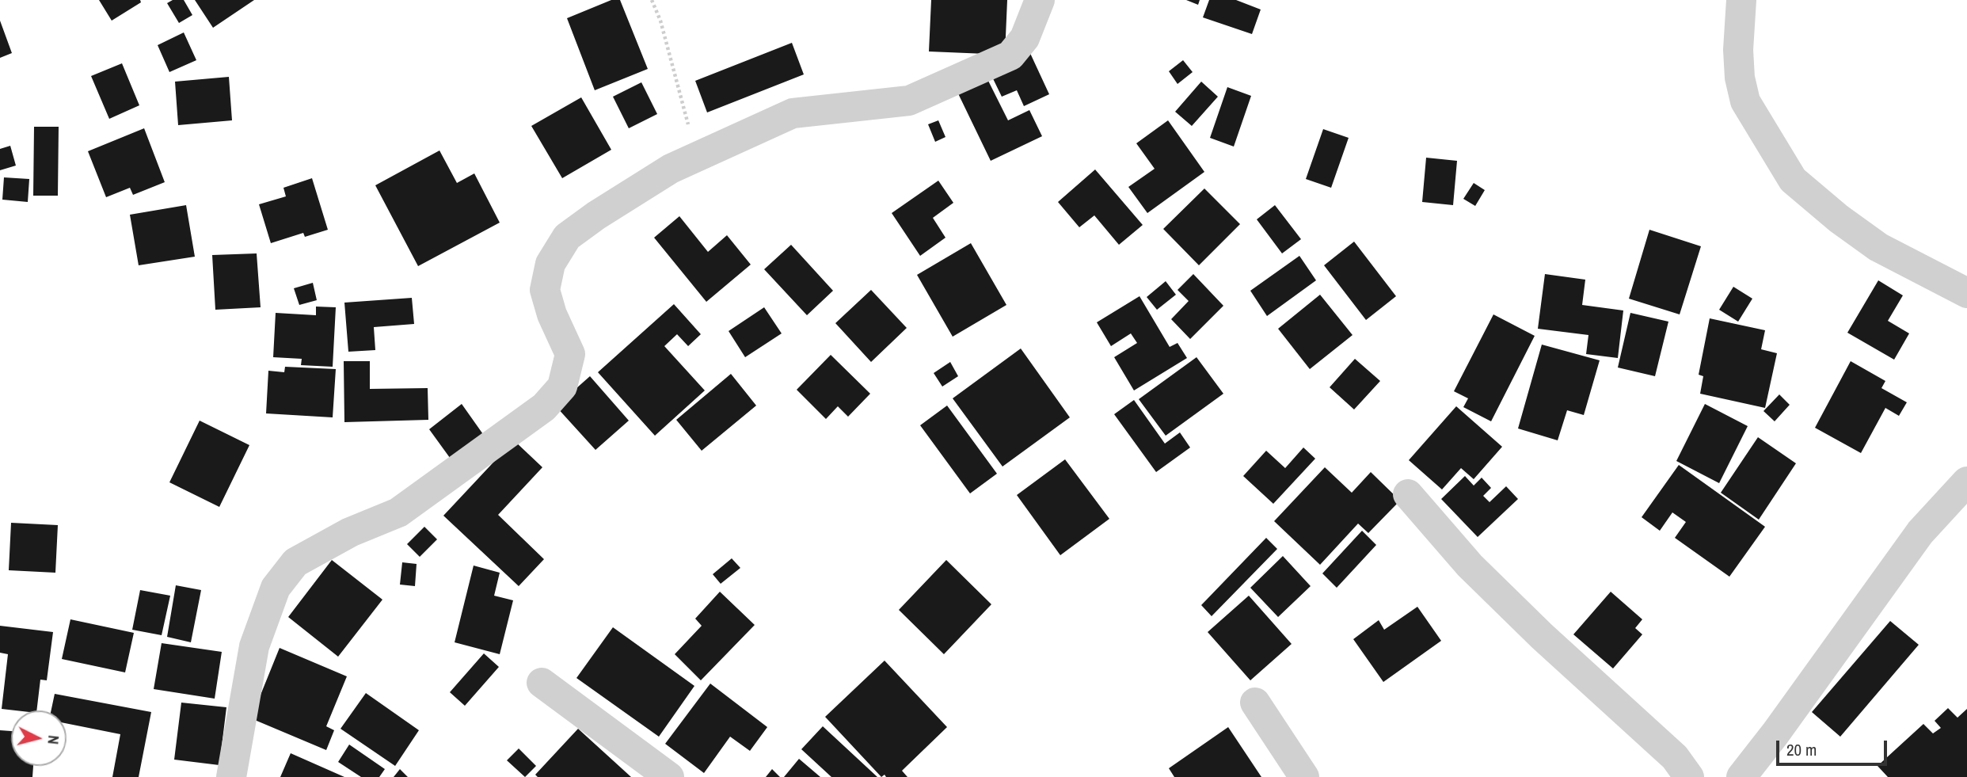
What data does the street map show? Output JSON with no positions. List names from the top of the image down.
{
  "scale_bar": "20 m",
  "north": "right"
}
